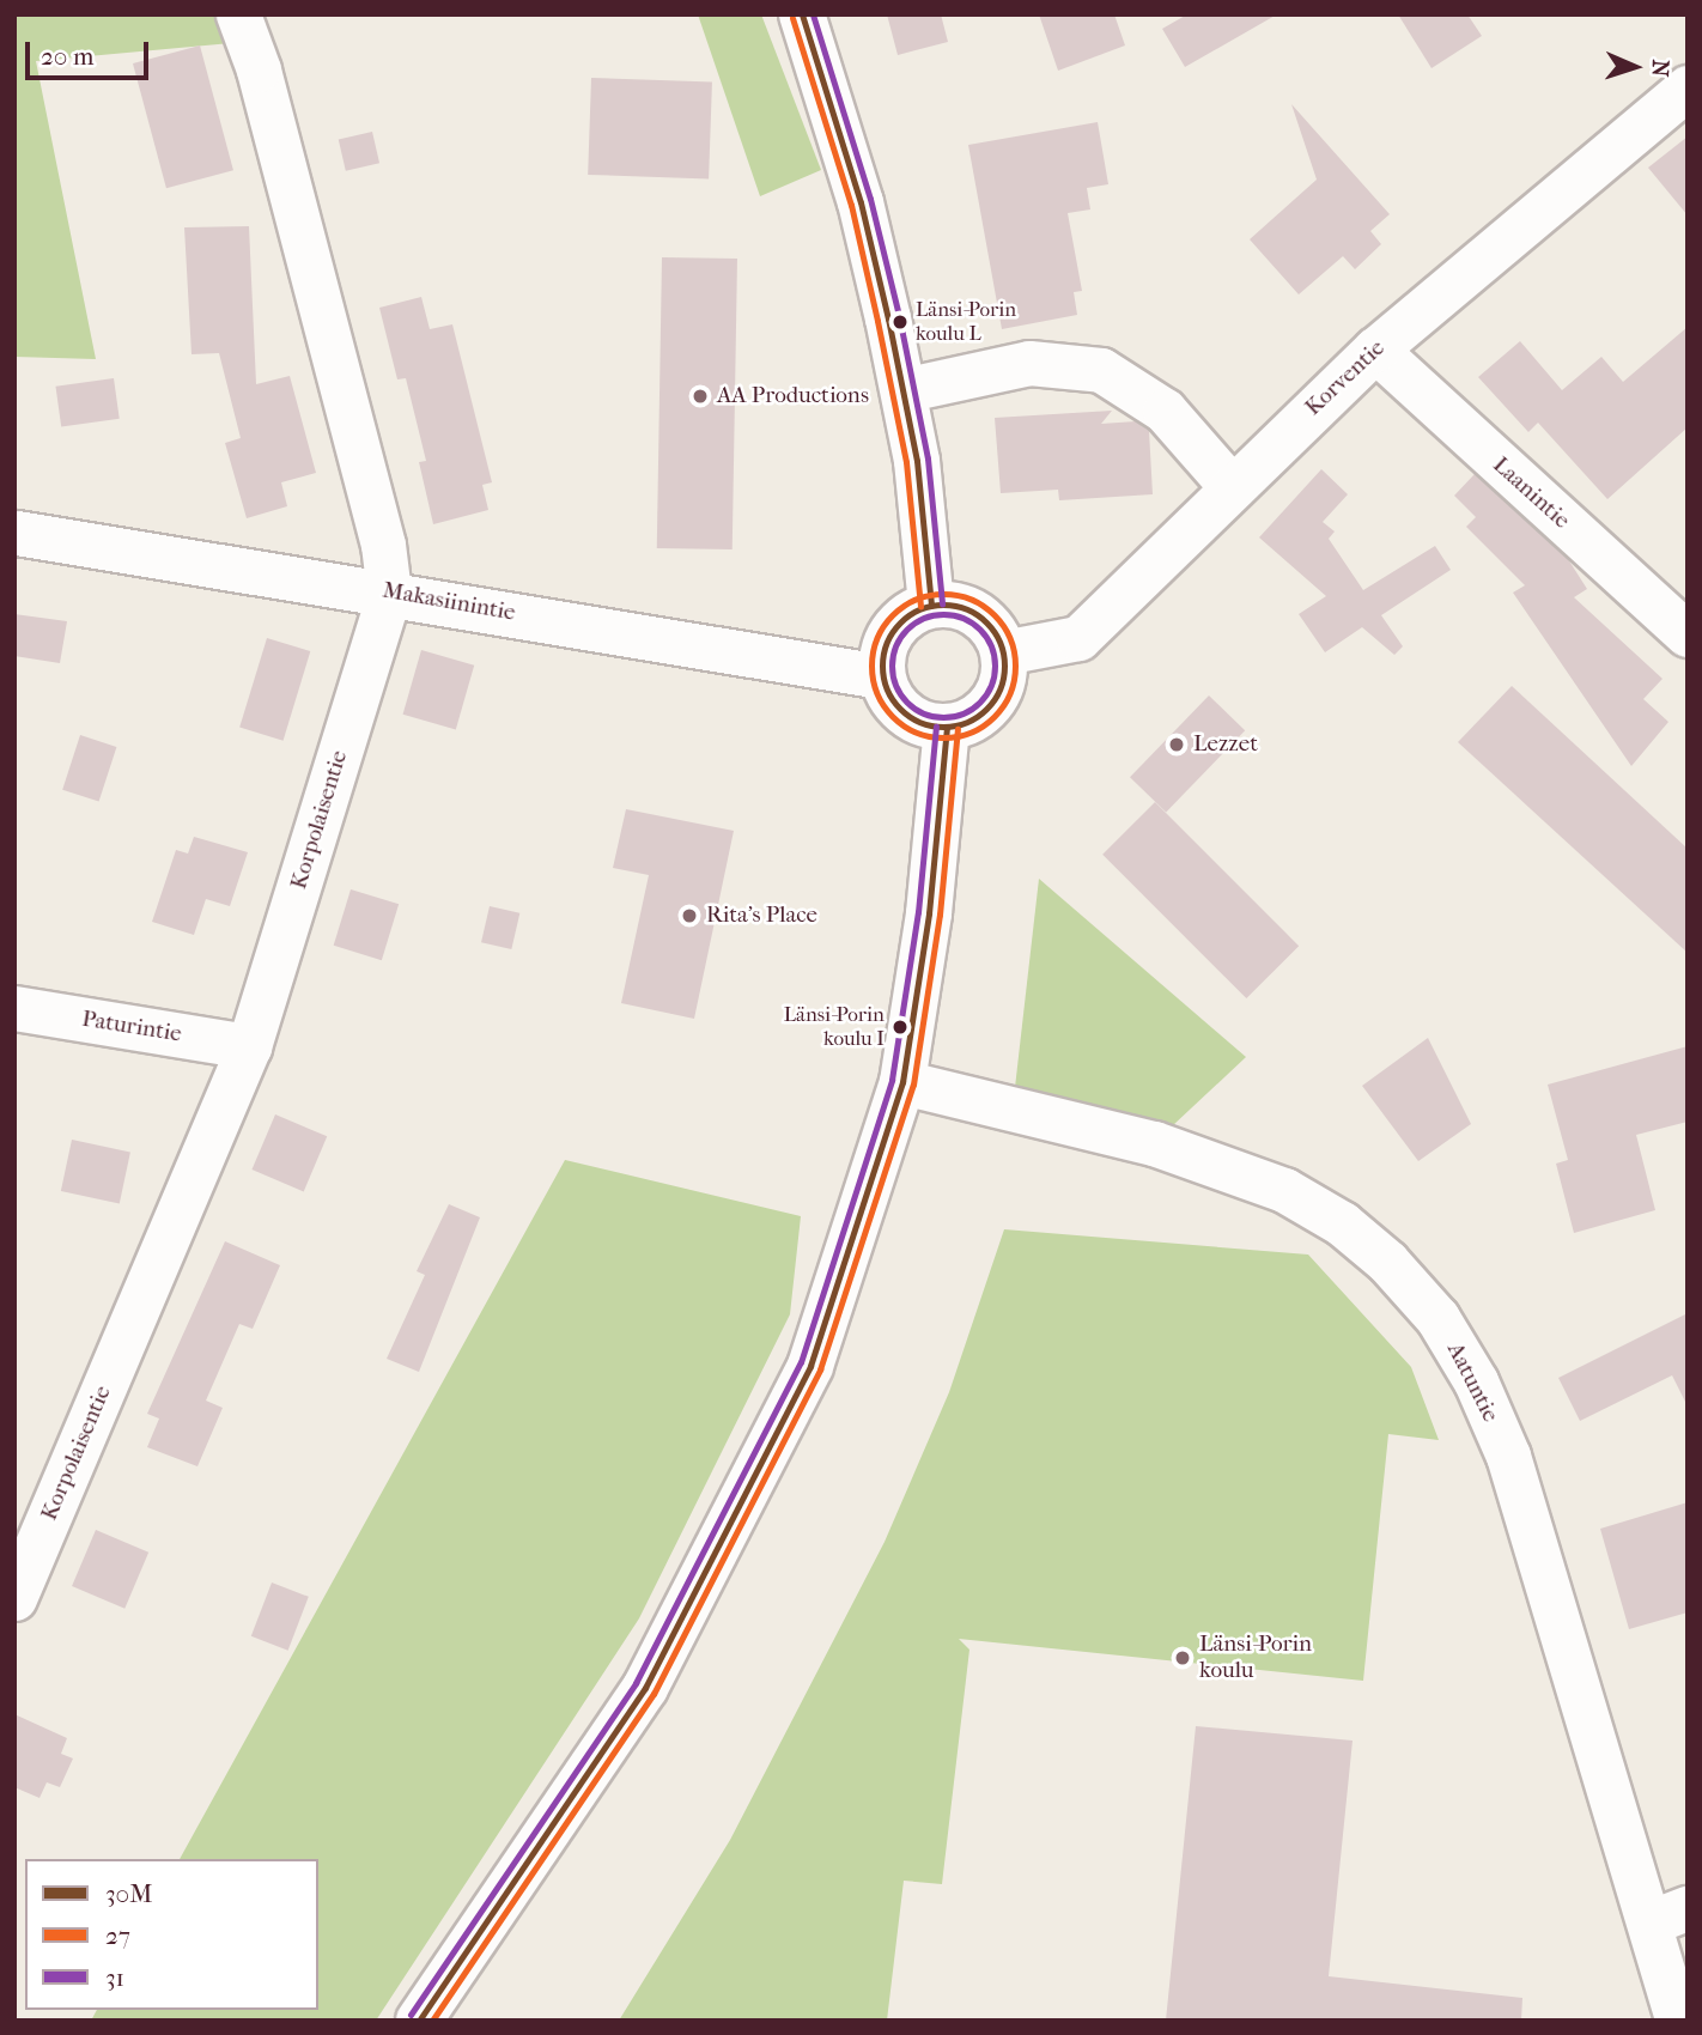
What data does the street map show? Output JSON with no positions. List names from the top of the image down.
{
  "streets": {
    "street": [
      "Korventie",
      "Laanintie",
      "Makasiinintie",
      "Korpolaisentie",
      "Paturintie",
      "Aatuntie"
    ]
  },
  "crossings": [
    ["Korventie", "Laanintie"],
    ["Korventie", "Makasiinintie"],
    ["Makasiinintie", "Korpolaisentie"],
    ["Korpolaisentie", "Paturintie"]
  ],
  "places": [
    "Länsi-Porin koulu L",
    "AA Productions",
    "Lezzet",
    "Rita's Place",
    "Länsi-Porin koulu I",
    "Länsi-Porin koulu"
  ],
  "lines": ["transit line 30M", "transit line 31", "transit line 27"],
  "legend": ["30M", "27", "31"],
  "scale_bar": "20 m",
  "north": "right"
}
